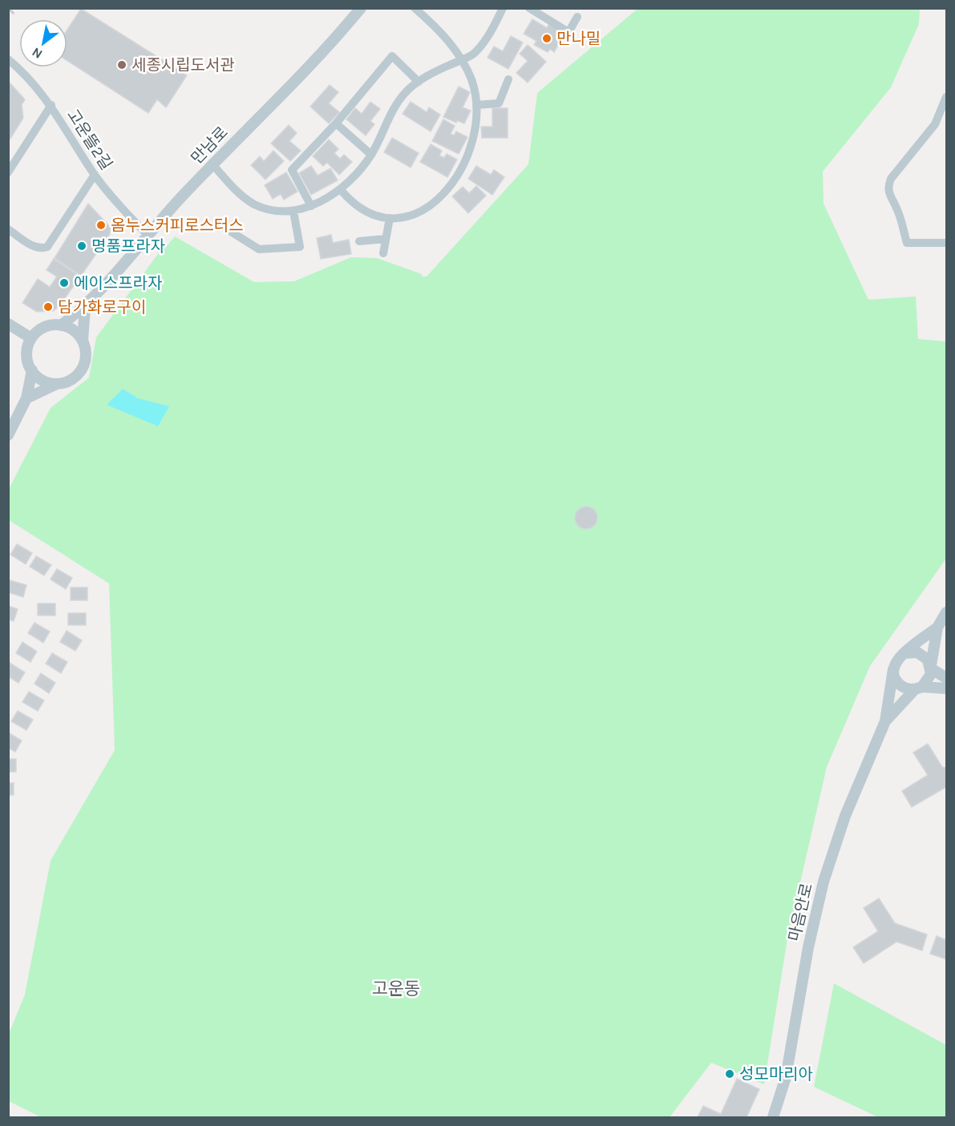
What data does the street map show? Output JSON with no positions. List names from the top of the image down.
{
  "streets": {
    "street": ["고운뜰2길", "만남로", "마음안로"]
  },
  "crossings": [
    ["고운뜰2길", "만남로"]
  ],
  "districts": ["고운동"],
  "places": [
    "만나밀",
    "세종시립도서관",
    "옴누스커피로스터스",
    "명품프라자",
    "에이스프라자",
    "담가화로구이",
    "성모마리아"
  ],
  "north": "bottom left"
}
